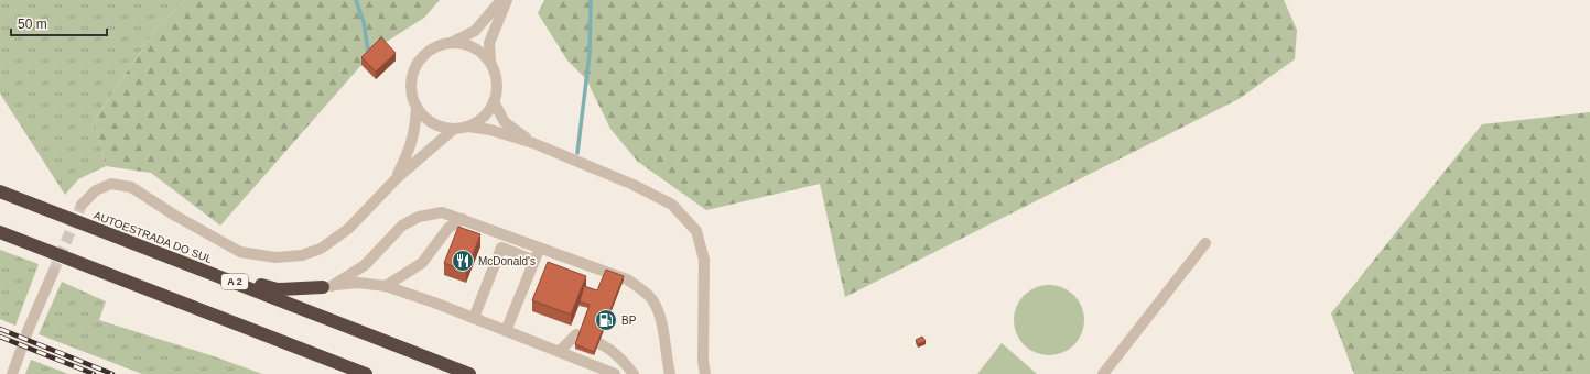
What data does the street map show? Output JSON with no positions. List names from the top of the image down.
{
  "streets": {
    "highway": ["AUTOESTRADA DO SUL", "A 2"]
  },
  "places": {
    "restaurant": ["McDonald's"],
    "fuel station": ["BP"]
  },
  "scale_bar": "50 m"
}
